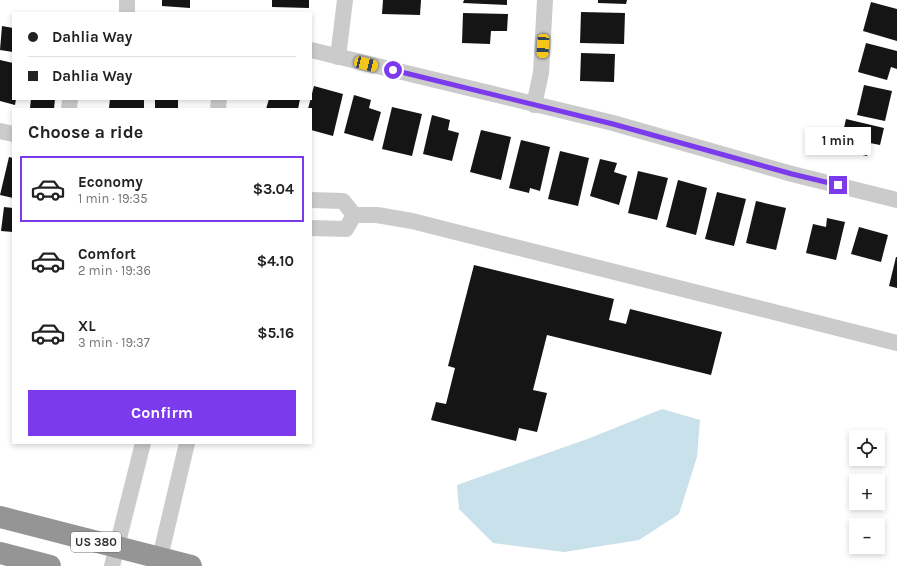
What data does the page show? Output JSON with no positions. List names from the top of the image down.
{
  "streets": {
    "highway": ["US 380"]
  },
  "page": {
    "banner": ["Dahlia Way", "Dahlia Way"],
    "heading": "Choose a ride",
    "bubble": "1 min",
    "list": [
      {
        "name": "Economy",
        "note": "1 min · 19:35",
        "value": "$3.04"
      },
      {
        "name": "Comfort",
        "note": "2 min · 19:36",
        "value": "$4.10"
      },
      {
        "name": "XL",
        "note": "3 min · 19:37",
        "value": "$5.16"
      }
    ],
    "buttons": "Confirm",
    "map_buttons": ["+", "−"]
  }
}
